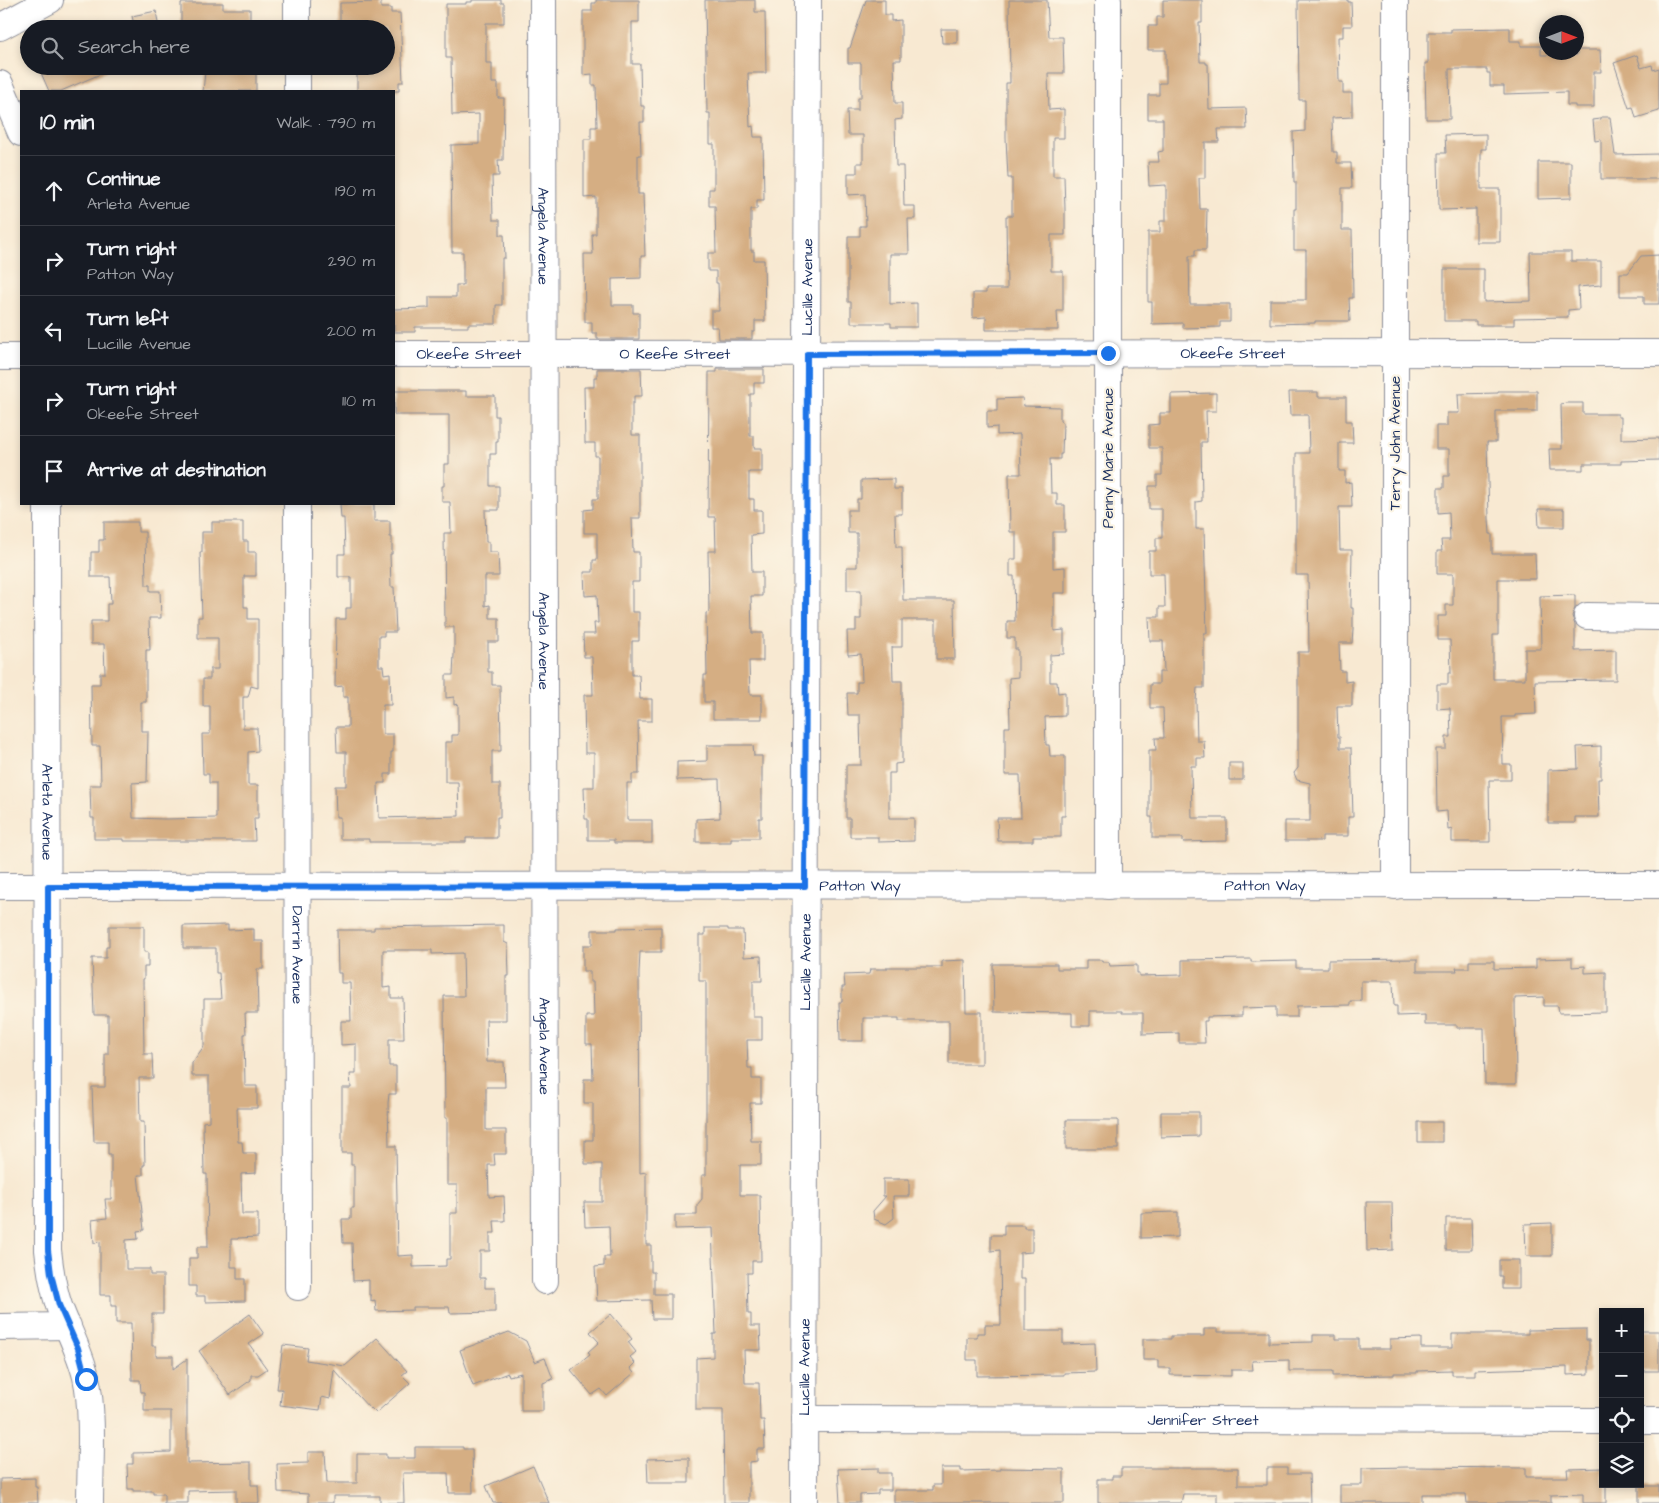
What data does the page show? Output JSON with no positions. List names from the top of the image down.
{
  "streets": {
    "street": [
      "Angela Avenue",
      "Lucille Avenue",
      "Okeefe Street",
      "O Keefe Street",
      "Terry John Avenue",
      "Penny Marie Avenue",
      "Arleta Avenue",
      "Patton Way",
      "Darrin Avenue",
      "Jennifer Street"
    ]
  },
  "crossings": [
    ["Angela Avenue", "Okeefe Street"],
    ["Angela Avenue", "O Keefe Street"],
    ["Angela Avenue", "Patton Way"],
    ["Lucille Avenue", "Okeefe Street"],
    ["Lucille Avenue", "O Keefe Street"],
    ["Lucille Avenue", "Patton Way"],
    ["Lucille Avenue", "Jennifer Street"],
    ["Okeefe Street", "O Keefe Street"],
    ["Okeefe Street", "Terry John Avenue"],
    ["Okeefe Street", "Penny Marie Avenue"],
    ["Terry John Avenue", "Patton Way"],
    ["Penny Marie Avenue", "Patton Way"],
    ["Arleta Avenue", "Patton Way"],
    ["Patton Way", "Darrin Avenue"]
  ],
  "north": "right",
  "page": {
    "search": "Search here",
    "heading": ["10 min", "Walk · 790 m"],
    "list": [
      ["Continue", "Arleta Avenue", "190 m"],
      ["Turn right", "Patton Way", "290 m"],
      ["Turn left", "Lucille Avenue", "200 m"],
      ["Turn right", "Okeefe Street", "110 m"],
      "Arrive at destination"
    ],
    "map_buttons": ["+", "−"]
  }
}
